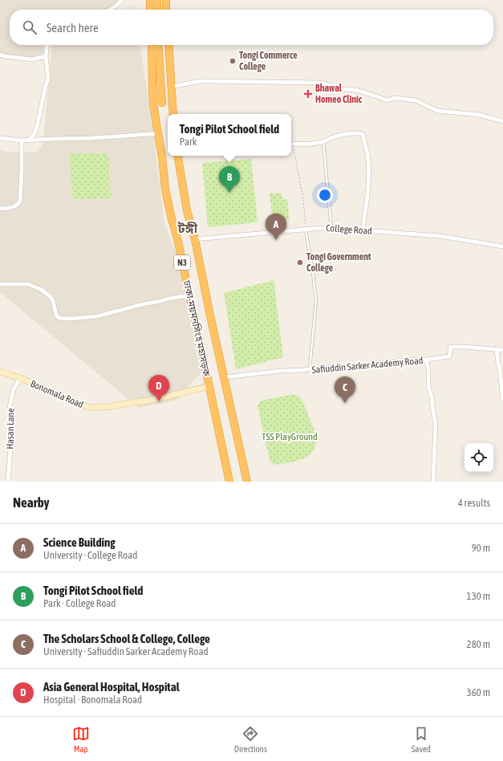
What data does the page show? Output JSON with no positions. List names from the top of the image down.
{
  "streets": {
    "highway": ["N3", "ঢাকা-ময়মনসিংহ মহাসড়ক"],
    "street": [
      "College Road",
      "Safiuddin Sarker Academy Road",
      "Bonomala Road",
      "Hasan Lane"
    ]
  },
  "crossings": [
    ["College Road", "ঢাকা-ময়মনসিংহ মহাসড়ক"],
    ["ঢাকা-ময়মনসিংহ মহাসড়ক", "Safiuddin Sarker Academy Road"],
    ["ঢাকা-ময়মনসিংহ মহাসড়ক", "Bonomala Road"],
    ["Bonomala Road", "Hasan Lane"]
  ],
  "districts": ["টঙ্গী"],
  "parks": ["TSS PlayGround"],
  "places": {
    "other": ["Tongi Commerce College", "Tongi Government College"],
    "health": ["Bhawal Homeo Clinic"]
  },
  "page": {
    "search": "Search here",
    "popup": ["Tongi Pilot School field", "Park"],
    "pins": [
      "B",
      "A",
      "D",
      "C"
    ],
    "heading": ["Nearby", "4 results"],
    "list": [
      {
        "mark": "A",
        "name": "Science Building",
        "note": "University · College Road",
        "value": "90 m"
      },
      {
        "mark": "B",
        "name": "Tongi Pilot School field",
        "note": "Park · College Road",
        "value": "130 m"
      },
      {
        "mark": "C",
        "name": "The Scholars School & College, College",
        "note": "University · Safiuddin Sarker Academy Road",
        "value": "280 m"
      },
      {
        "mark": "D",
        "name": "Asia General Hospital, Hospital",
        "note": "Hospital · Bonomala Road",
        "value": "360 m"
      }
    ],
    "nav": ["Map", "Directions", "Saved"]
  }
}
